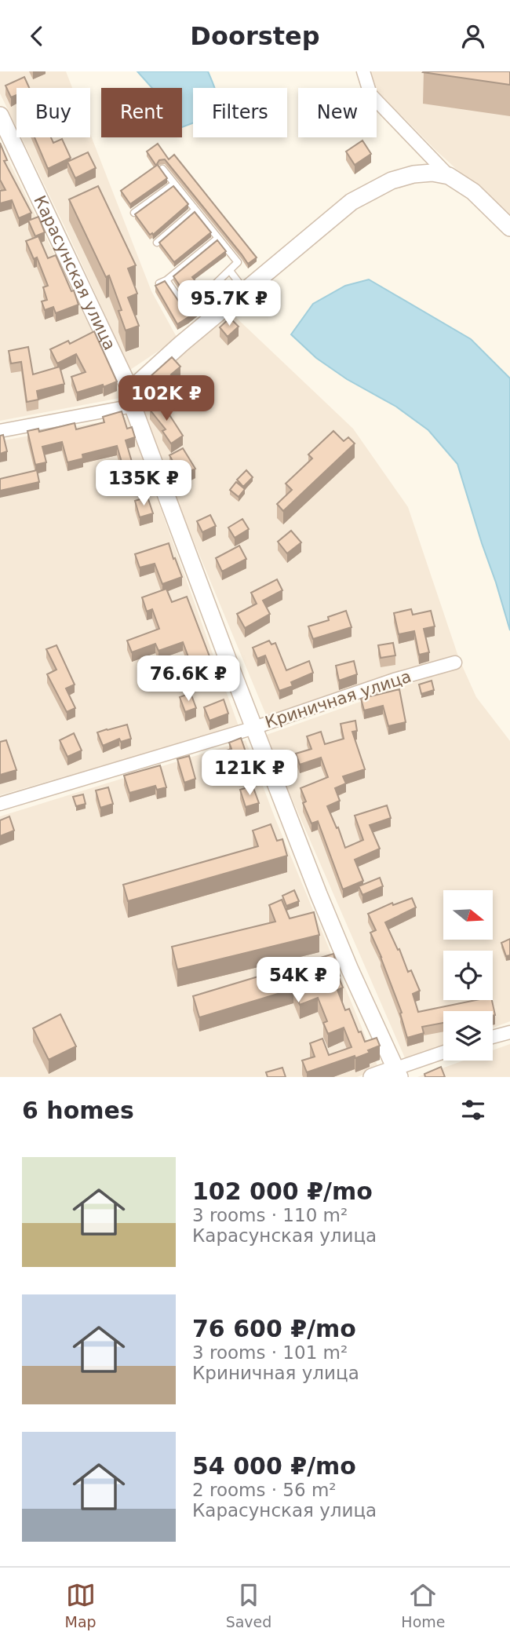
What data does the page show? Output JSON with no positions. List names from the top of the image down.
{
  "streets": {
    "street": ["Карасунская улица", "Криничная улица"]
  },
  "crossings": [
    ["Карасунская улица", "Криничная улица"]
  ],
  "north": "right",
  "page": {
    "header": "Doorstep",
    "chip": [
      "Buy",
      "Rent",
      "Filters",
      "New"
    ],
    "price": [
      "95.7K ₽",
      "102K ₽",
      "135K ₽",
      "76.6K ₽",
      "121K ₽",
      "54K ₽"
    ],
    "heading": "6 homes",
    "list": [
      {
        "name": "102 000 ₽/mo",
        "note": "3 rooms · 110 m² · Карасунская улица"
      },
      {
        "name": "76 600 ₽/mo",
        "note": "3 rooms · 101 m² · Криничная улица"
      },
      {
        "name": "54 000 ₽/mo",
        "note": "2 rooms · 56 m² · Карасунская улица"
      }
    ],
    "tabs": ["Map", "Saved", "Home"]
  }
}
